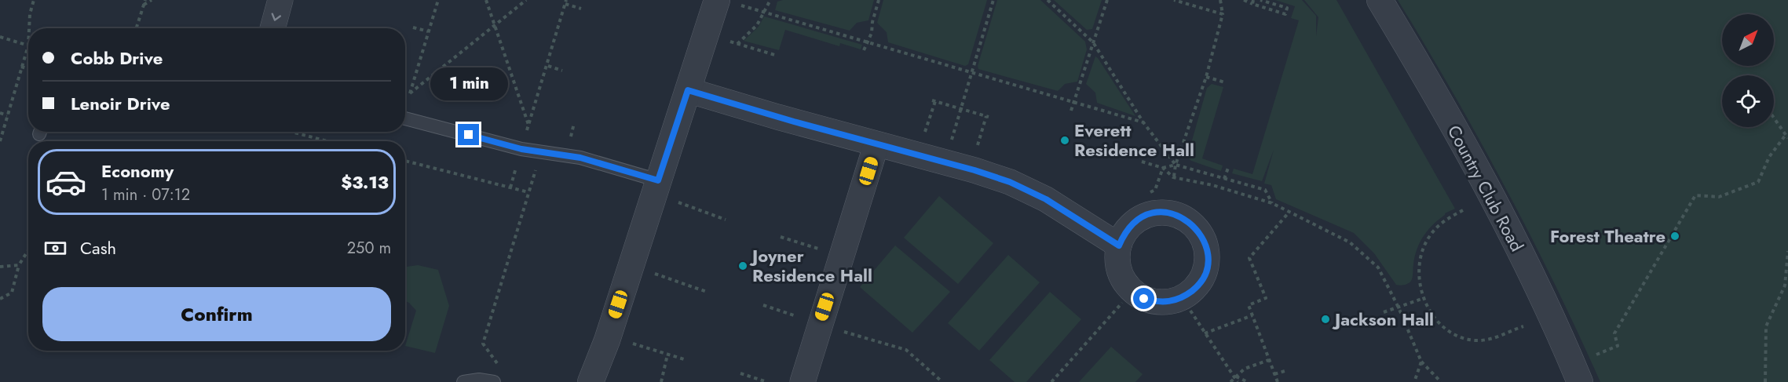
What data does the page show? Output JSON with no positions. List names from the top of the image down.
{
  "streets": {
    "street": ["Country Club Road"]
  },
  "places": [
    "Everett Residence Hall",
    "Forest Theatre",
    "Joyner Residence Hall",
    "Jackson Hall"
  ],
  "north": "top right",
  "page": {
    "banner": ["Cobb Drive", "Lenoir Drive"],
    "bubble": "1 min",
    "list": [
      {
        "name": "Economy",
        "note": "1 min · 07:12",
        "value": "$3.13"
      }
    ],
    "pay": ["Cash", "250 m"],
    "buttons": "Confirm"
  }
}
